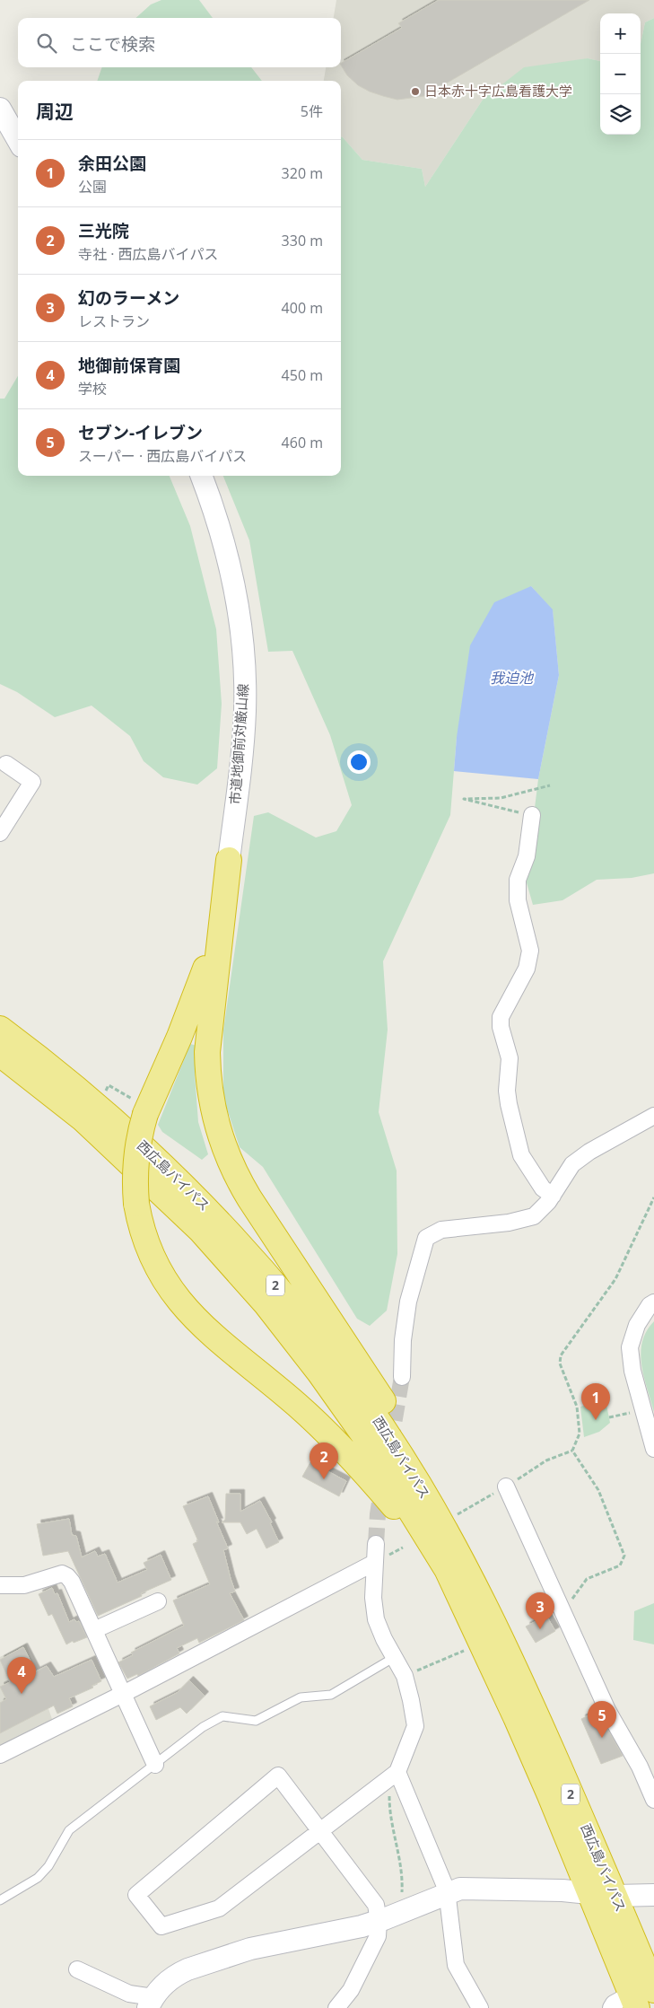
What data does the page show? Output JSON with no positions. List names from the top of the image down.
{
  "streets": {
    "highway": ["西広島バイパス", "2"],
    "street": ["市道地御前対厳山線"]
  },
  "water": ["我迫池"],
  "places": ["日本赤十字広島看護大学"],
  "page": {
    "map_buttons": ["+", "−"],
    "search": "ここで検索",
    "heading": ["周辺", "5件"],
    "list": [
      {
        "mark": "1",
        "name": "余田公園",
        "note": "公園",
        "value": "320 m"
      },
      {
        "mark": "2",
        "name": "三光院",
        "note": "寺社 · 西広島バイパス",
        "value": "330 m"
      },
      {
        "mark": "3",
        "name": "幻のラーメン",
        "note": "レストラン",
        "value": "400 m"
      },
      {
        "mark": "4",
        "name": "地御前保育園",
        "note": "学校",
        "value": "450 m"
      },
      {
        "mark": "5",
        "name": "セブン-イレブン",
        "note": "スーパー · 西広島バイパス",
        "value": "460 m"
      }
    ],
    "pins": [
      "1",
      "2",
      "3",
      "4",
      "5"
    ]
  }
}
